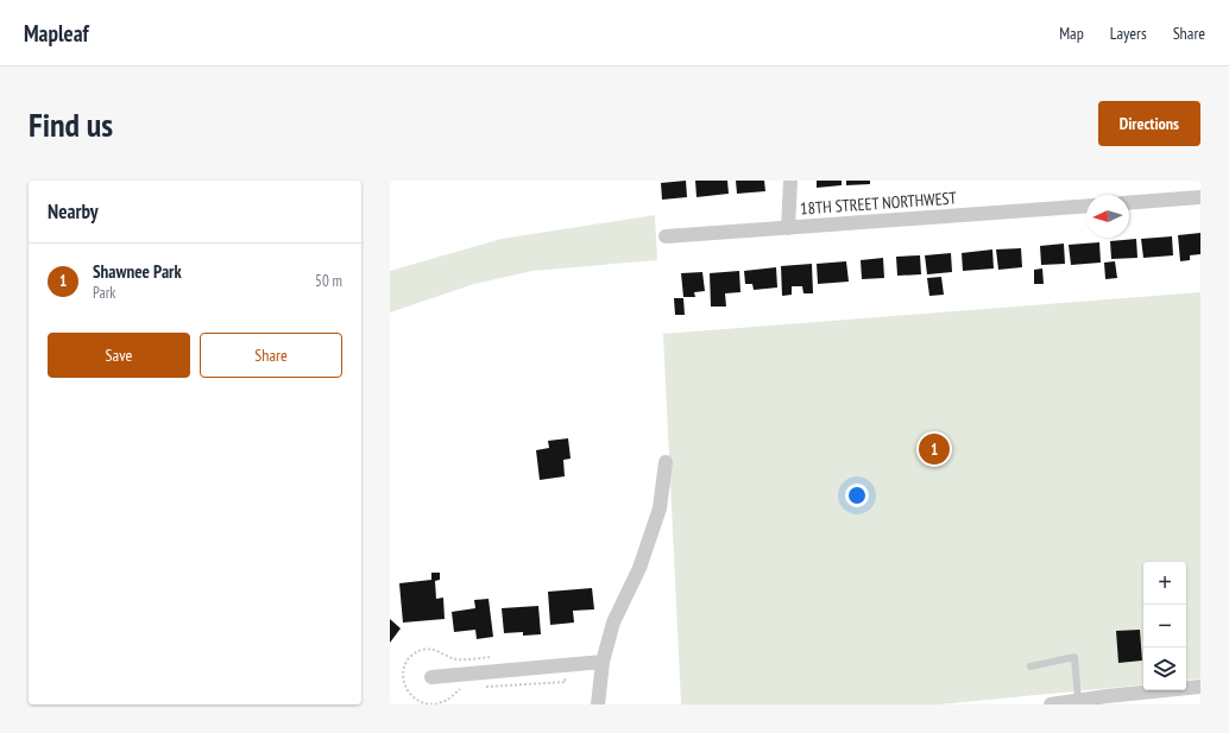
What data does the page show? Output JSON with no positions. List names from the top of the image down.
{
  "streets": {
    "street": ["18TH STREET NORTHWEST"]
  },
  "north": "left",
  "page": {
    "header": "Mapleaf",
    "nav": ["Map", "Layers", "Share"],
    "buttons": [
      "Directions",
      ["Save", "Share"]
    ],
    "title": "Find us",
    "heading": "Nearby",
    "list": [
      {
        "mark": "1",
        "name": "Shawnee Park",
        "note": "Park",
        "value": "50 m"
      }
    ],
    "pins": "1",
    "map_buttons": ["+", "−"]
  }
}
